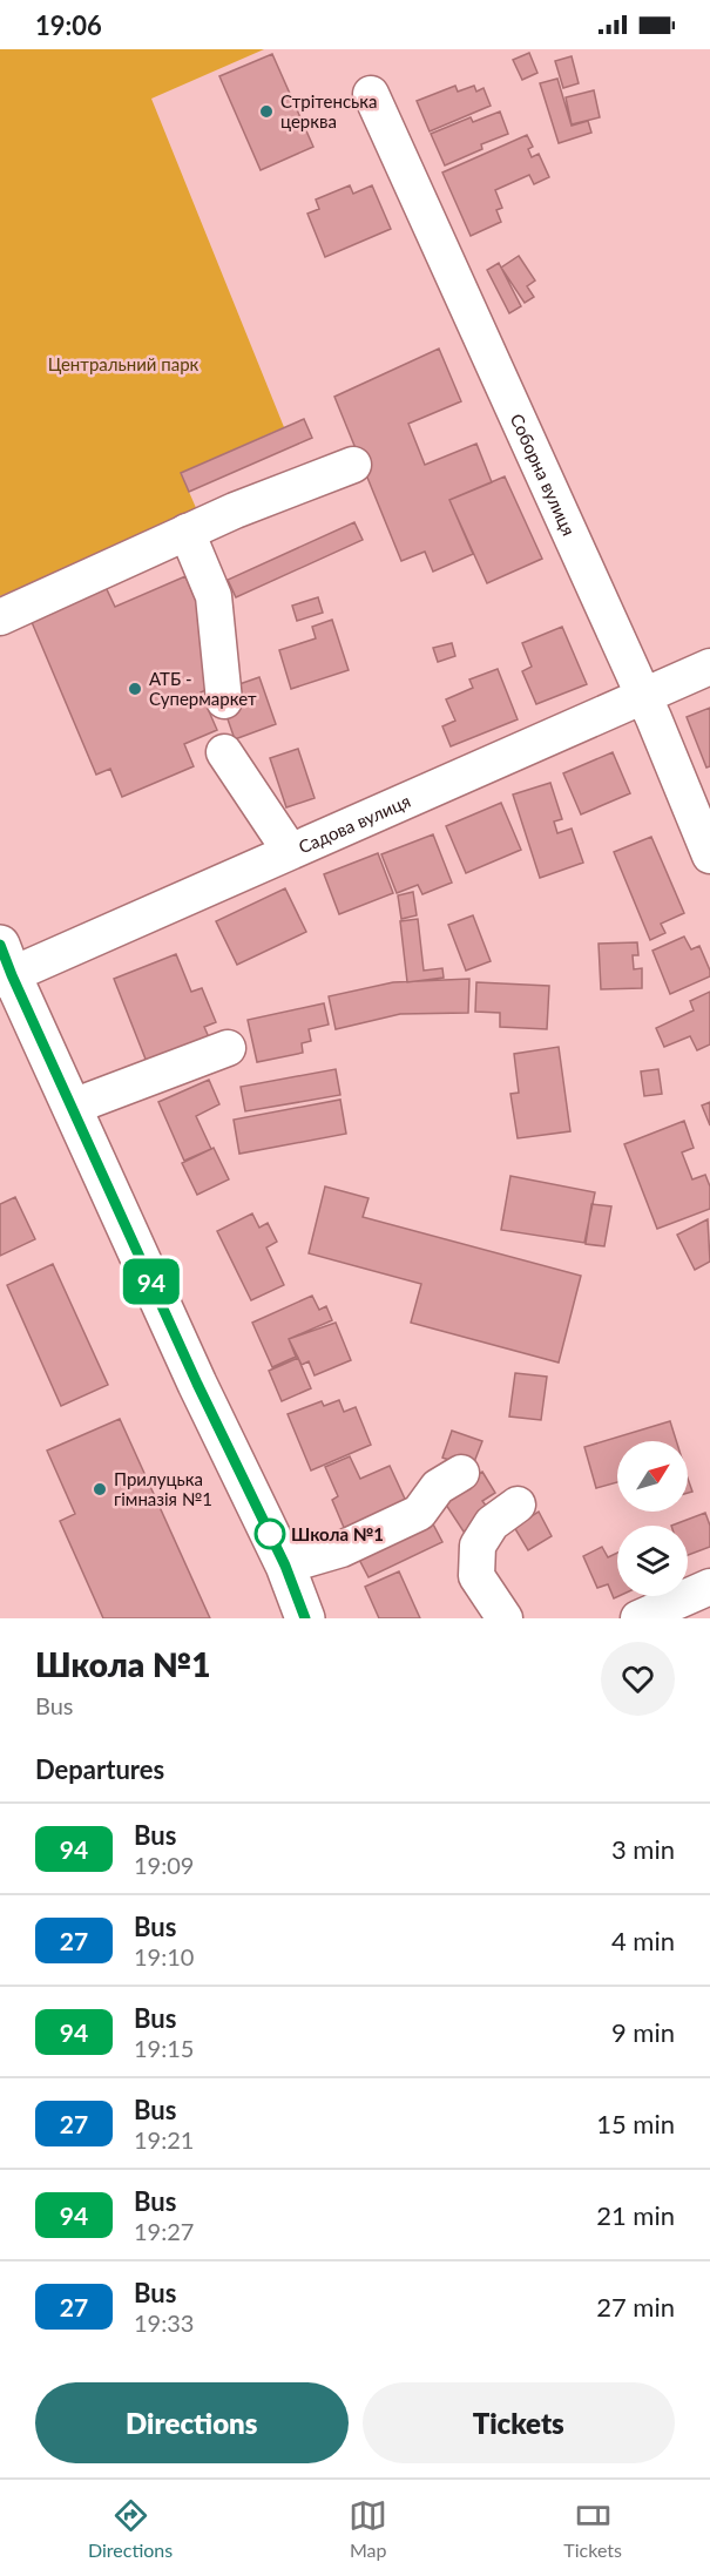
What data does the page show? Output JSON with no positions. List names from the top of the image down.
{
  "streets": {
    "street": ["Соборна вулиця", "Садова вулиця"]
  },
  "crossings": [
    ["Соборна вулиця", "Садова вулиця"]
  ],
  "parks": ["Центральний парк"],
  "places": [
    "Стрітенська церква",
    "АТБ - Супермаркет",
    "Прилуцька гімназія №1",
    "Школа №1"
  ],
  "lines": ["bus line 94"],
  "north": "top right",
  "page": {
    "status": "19:06",
    "on_map": "94",
    "heading": [
      ["Школа №1", "Bus"],
      "Departures"
    ],
    "list": [
      {
        "mark": "94",
        "name": "Bus",
        "note": "19:09",
        "value": "3 min"
      },
      {
        "mark": "27",
        "name": "Bus",
        "note": "19:10",
        "value": "4 min"
      },
      {
        "mark": "94",
        "name": "Bus",
        "note": "19:15",
        "value": "9 min"
      },
      {
        "mark": "27",
        "name": "Bus",
        "note": "19:21",
        "value": "15 min"
      },
      {
        "mark": "94",
        "name": "Bus",
        "note": "19:27",
        "value": "21 min"
      },
      {
        "mark": "27",
        "name": "Bus",
        "note": "19:33",
        "value": "27 min"
      }
    ],
    "buttons": ["Directions", "Tickets"],
    "tabs": ["Directions", "Map", "Tickets"]
  }
}
